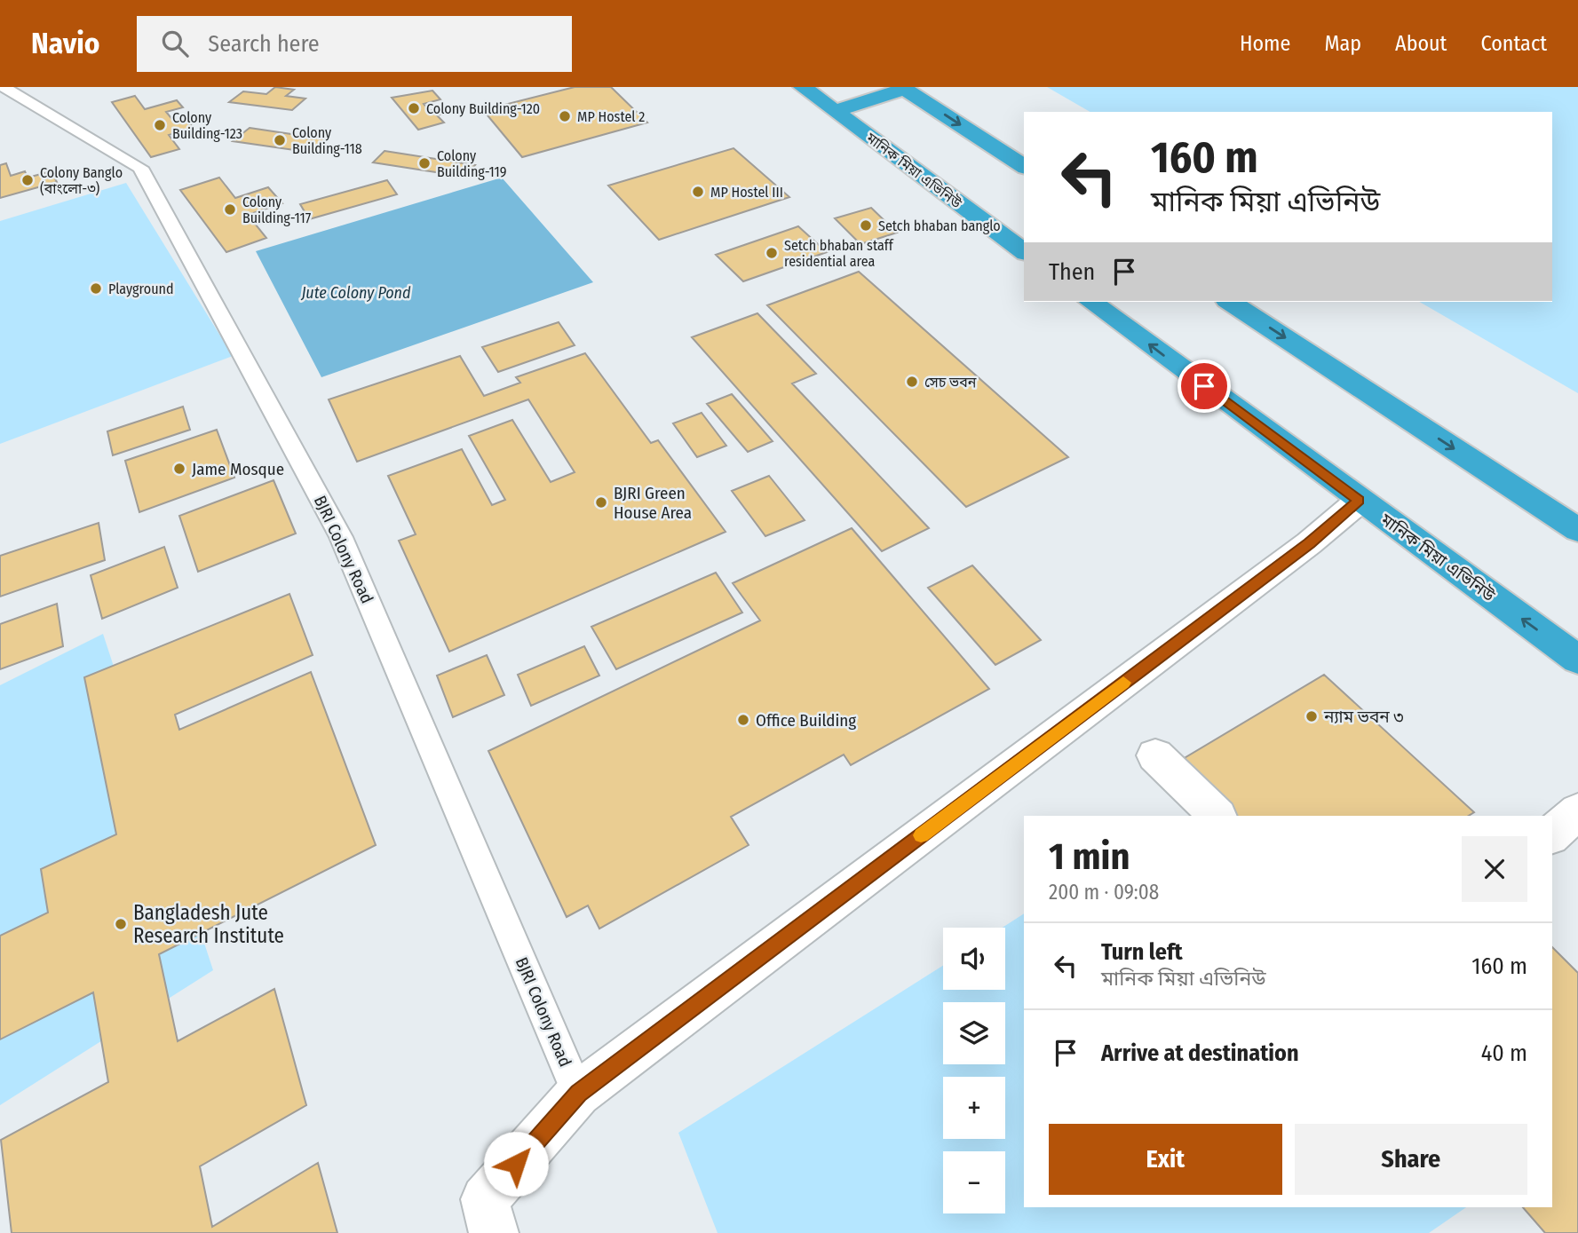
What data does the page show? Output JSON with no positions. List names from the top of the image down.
{
  "streets": {
    "highway": ["মানিক মিয়া এভিনিউ"],
    "lane": ["BJRI Colony Road"]
  },
  "water": ["Jute Colony Pond"],
  "places": [
    "Colony Building-120",
    "MP Hostel 2",
    "Colony Building-123",
    "Colony Building-118",
    "Colony Building-119",
    "Colony Banglo (বাংলো-৩)",
    "MP Hostel III",
    "Colony Building-117",
    "Setch bhaban banglo",
    "Setch bhaban staff residential area",
    "Playground",
    "সেচ ভবন",
    "Jame Mosque",
    "BJRI Green House Area",
    "ন্যাম ভবন ৩",
    "Office Building",
    "Bangladesh Jute Research Institute"
  ],
  "page": {
    "header": "Navio",
    "search": "Search here",
    "nav": [
      "Home",
      "Map",
      "About",
      "Contact"
    ],
    "turn": ["160 m", "মানিক মিয়া এভিনিউ"],
    "then": "Then",
    "heading": ["1 min", "200 m · 09:08"],
    "list": [
      {
        "name": "Turn left",
        "note": "মানিক মিয়া এভিনিউ",
        "value": "160 m"
      },
      {
        "name": "Arrive at destination",
        "value": "40 m"
      }
    ],
    "map_buttons": ["+", "−"],
    "buttons": ["Exit", "Share"]
  }
}
